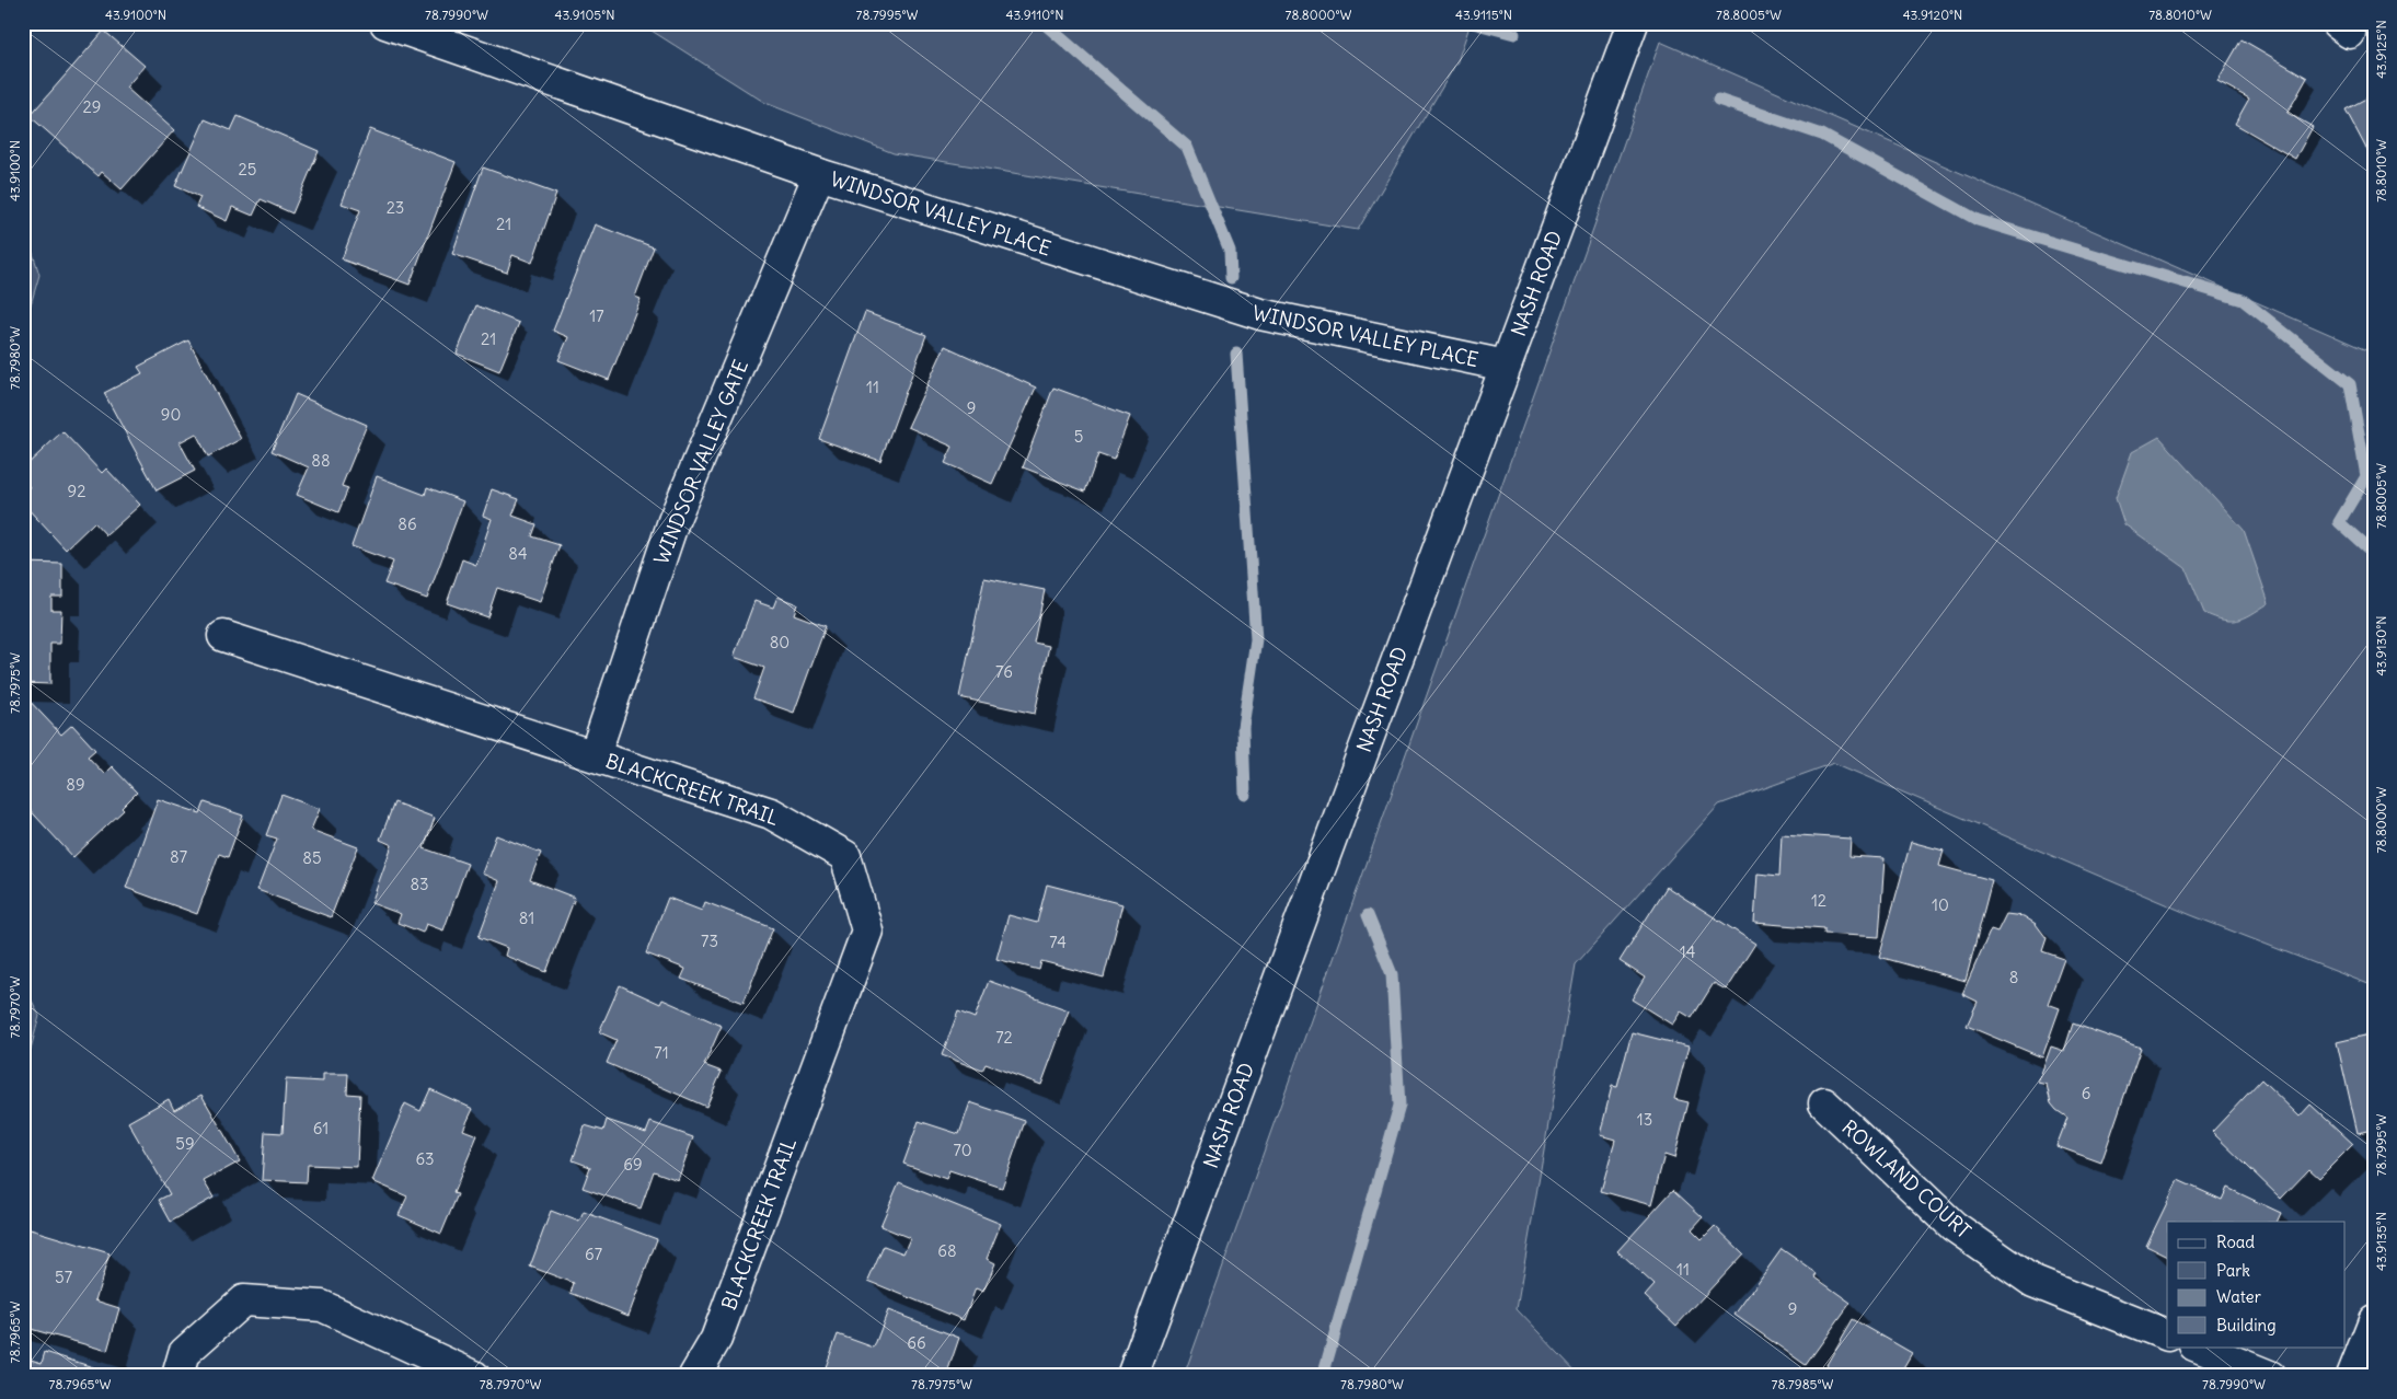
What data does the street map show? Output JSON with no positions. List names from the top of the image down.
{
  "streets": {
    "street": [
      "WINDSOR VALLEY PLACE",
      "NASH ROAD",
      "WINDSOR VALLEY GATE",
      "BLACKCREEK TRAIL",
      "ROWLAND COURT"
    ]
  },
  "crossings": [
    ["WINDSOR VALLEY PLACE", "NASH ROAD"],
    ["WINDSOR VALLEY PLACE", "WINDSOR VALLEY GATE"],
    ["WINDSOR VALLEY GATE", "BLACKCREEK TRAIL"]
  ],
  "house_numbers": [
    "29",
    "25",
    "23",
    "21",
    "17",
    "21",
    "11",
    "9",
    "90",
    "5",
    "88",
    "92",
    "86",
    "84",
    "80",
    "76",
    "89",
    "87",
    "85",
    "83",
    "12",
    "10",
    "81",
    "73",
    "74",
    "14",
    "8",
    "72",
    "71",
    "6",
    "13",
    "61",
    "59",
    "70",
    "63",
    "69",
    "68",
    "67",
    "11",
    "57",
    "9",
    "66"
  ],
  "legend": [
    "Road",
    "Park",
    "Water",
    "Building"
  ],
  "coordinates": [
    "43.9100°N",
    "78.7990°W",
    "43.9105°N",
    "78.7995°W",
    "43.9110°N",
    "78.8000°W",
    "43.9115°N",
    "78.8005°W",
    "43.9120°N",
    "78.8010°W",
    "43.9125°N",
    "78.7980°W",
    "43.9130°N",
    "78.7975°W",
    "78.7970°W",
    "43.9135°N",
    "78.7965°W",
    "78.7985°W"
  ]
}
